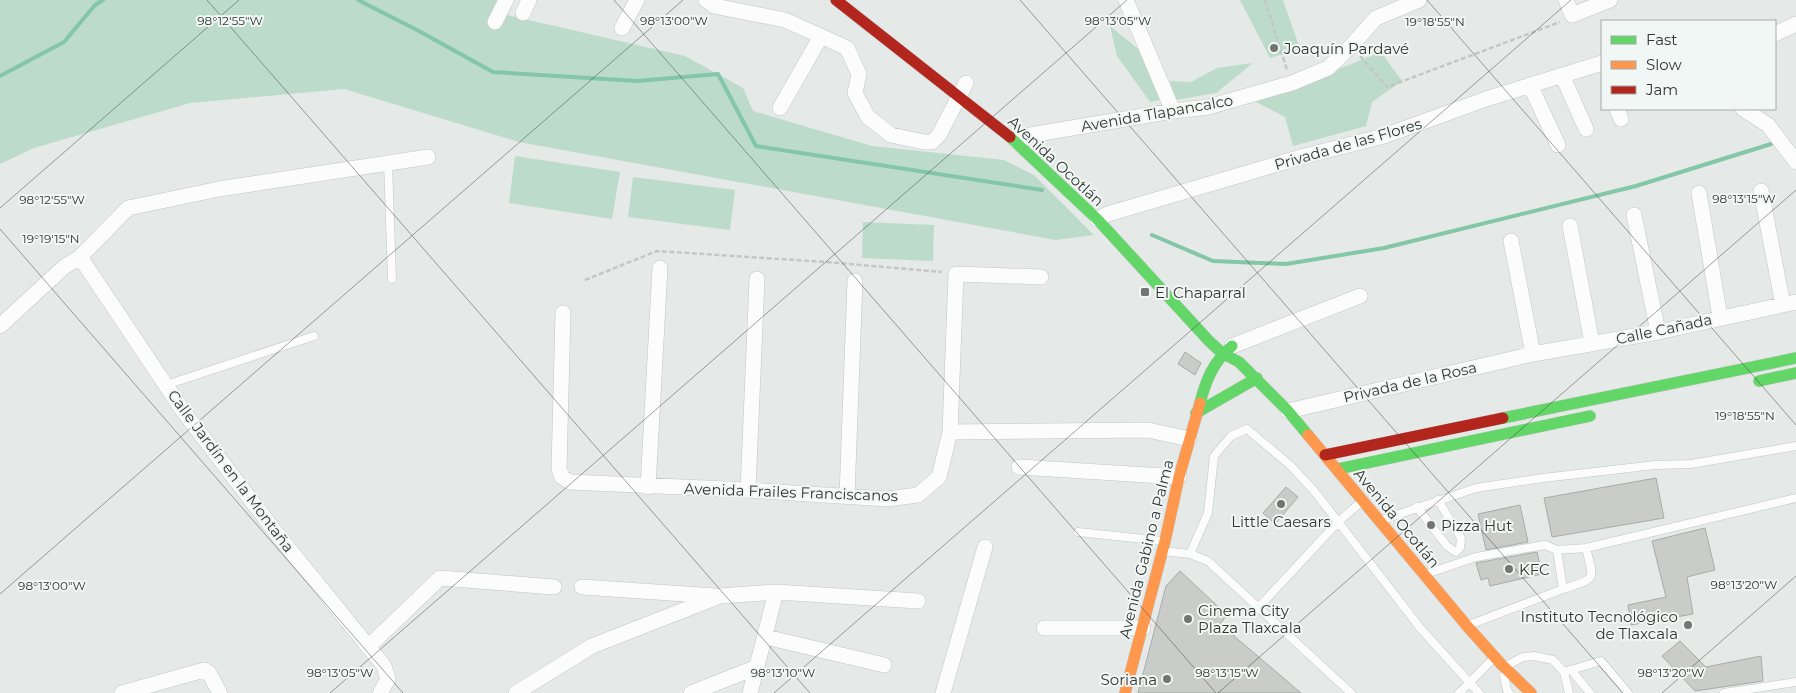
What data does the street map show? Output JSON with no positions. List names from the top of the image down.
{
  "streets": {
    "main road": ["Avenida Ocotlán", "Avenida Gabino a Palma"],
    "street": [
      "Avenida Tlapancalco",
      "Privada de las Flores",
      "Calle Cañada",
      "Privada de la Rosa",
      "Calle Jardín en la Montaña",
      "Avenida Frailes Franciscanos"
    ]
  },
  "crossings": [
    ["Avenida Tlapancalco", "Avenida Ocotlán"],
    ["Privada de las Flores", "Avenida Ocotlán"],
    ["Avenida Ocotlán", "Privada de la Rosa"],
    ["Avenida Ocotlán", "Avenida Gabino a Palma"],
    ["Calle Cañada", "Privada de la Rosa"]
  ],
  "places": {
    "other": [
      "Joaquín Pardavé",
      "Little Caesars",
      "Pizza Hut",
      "KFC",
      "Cinema City Plaza Tlaxcala",
      "Instituto Tecnológico de Tlaxcala",
      "Soriana"
    ],
    "transit": ["El Chaparral"]
  },
  "legend": ["Fast", "Slow", "Jam"],
  "coordinates": [
    "98°12'55\"W",
    "98°13'00\"W",
    "98°13'05\"W",
    "19°18'55\"N",
    "98°13'15\"W",
    "19°19'15\"N",
    "98°13'20\"W",
    "98°13'10\"W"
  ]
}
